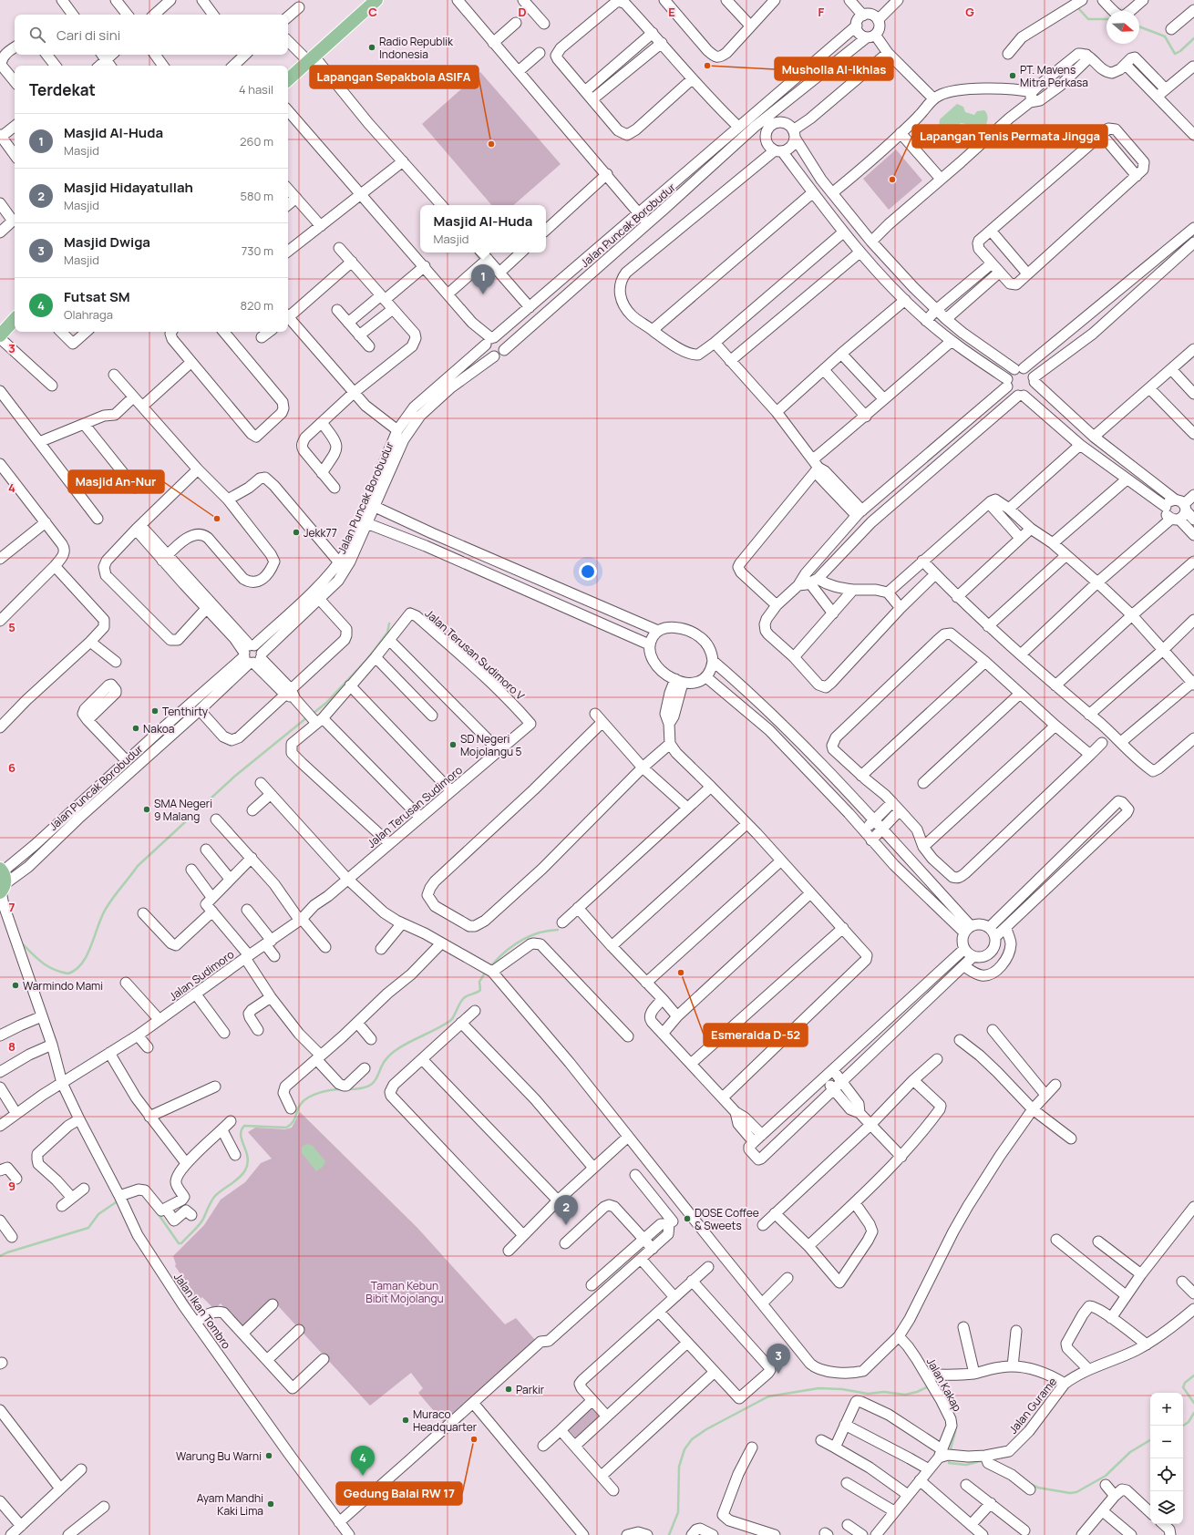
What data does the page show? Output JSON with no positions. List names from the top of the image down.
{
  "streets": {
    "street": [
      "Jalan Puncak Borobudur",
      "Jalan Terusan Sudimoro V",
      "Jalan Terusan Sudimoro",
      "Jalan Sudimoro",
      "Jalan Ikan Tombro",
      "Jalan Kakap",
      "Jalan Gurame"
    ]
  },
  "crossings": [
    ["Jalan Terusan Sudimoro V", "Jalan Terusan Sudimoro"],
    ["Jalan Terusan Sudimoro", "Jalan Sudimoro"],
    ["Jalan Sudimoro", "Jalan Ikan Tombro"],
    ["Jalan Kakap", "Jalan Gurame"]
  ],
  "parks": ["Taman Kebun Bibit Mojolangu"],
  "places": [
    "Radio Republik Indonesia",
    "Musholla Al-Ikhlas",
    "PT. Mavens Mitra Perkasa",
    "Lapangan Sepakbola ASIFA",
    "Lapangan Tenis Permata Jingga",
    "Masjid An-Nur",
    "Jekk77",
    "Tenthirty",
    "Nakoa",
    "SD Negeri Mojolangu 5",
    "SMA Negeri 9 Malang",
    "Esmeralda D-52",
    "Warmindo Mami",
    "DOSE Coffee & Sweets",
    "Parkir",
    "Muraco Headquarter",
    "Gedung Balai RW 17",
    "Warung Bu Warni",
    "Ayam Mandhi Kaki Lima"
  ],
  "north": "right",
  "page": {
    "search": "Cari di sini",
    "heading": ["Terdekat", "4 hasil"],
    "list": [
      {
        "mark": "1",
        "name": "Masjid Al-Huda",
        "note": "Masjid",
        "value": "260 m"
      },
      {
        "mark": "2",
        "name": "Masjid Hidayatullah",
        "note": "Masjid",
        "value": "580 m"
      },
      {
        "mark": "3",
        "name": "Masjid Dwiga",
        "note": "Masjid",
        "value": "730 m"
      },
      {
        "mark": "4",
        "name": "Futsat SM",
        "note": "Olahraga",
        "value": "820 m"
      }
    ],
    "popup": ["Masjid Al-Huda", "Masjid"],
    "pins": [
      "1",
      "2",
      "3",
      "4"
    ],
    "map_buttons": ["+", "−"]
  },
  "grid": {
    "columns": [
      "C",
      "D",
      "E",
      "F",
      "G"
    ],
    "rows": [
      "3",
      "4",
      "5",
      "6",
      "7",
      "8",
      "9"
    ]
  }
}
